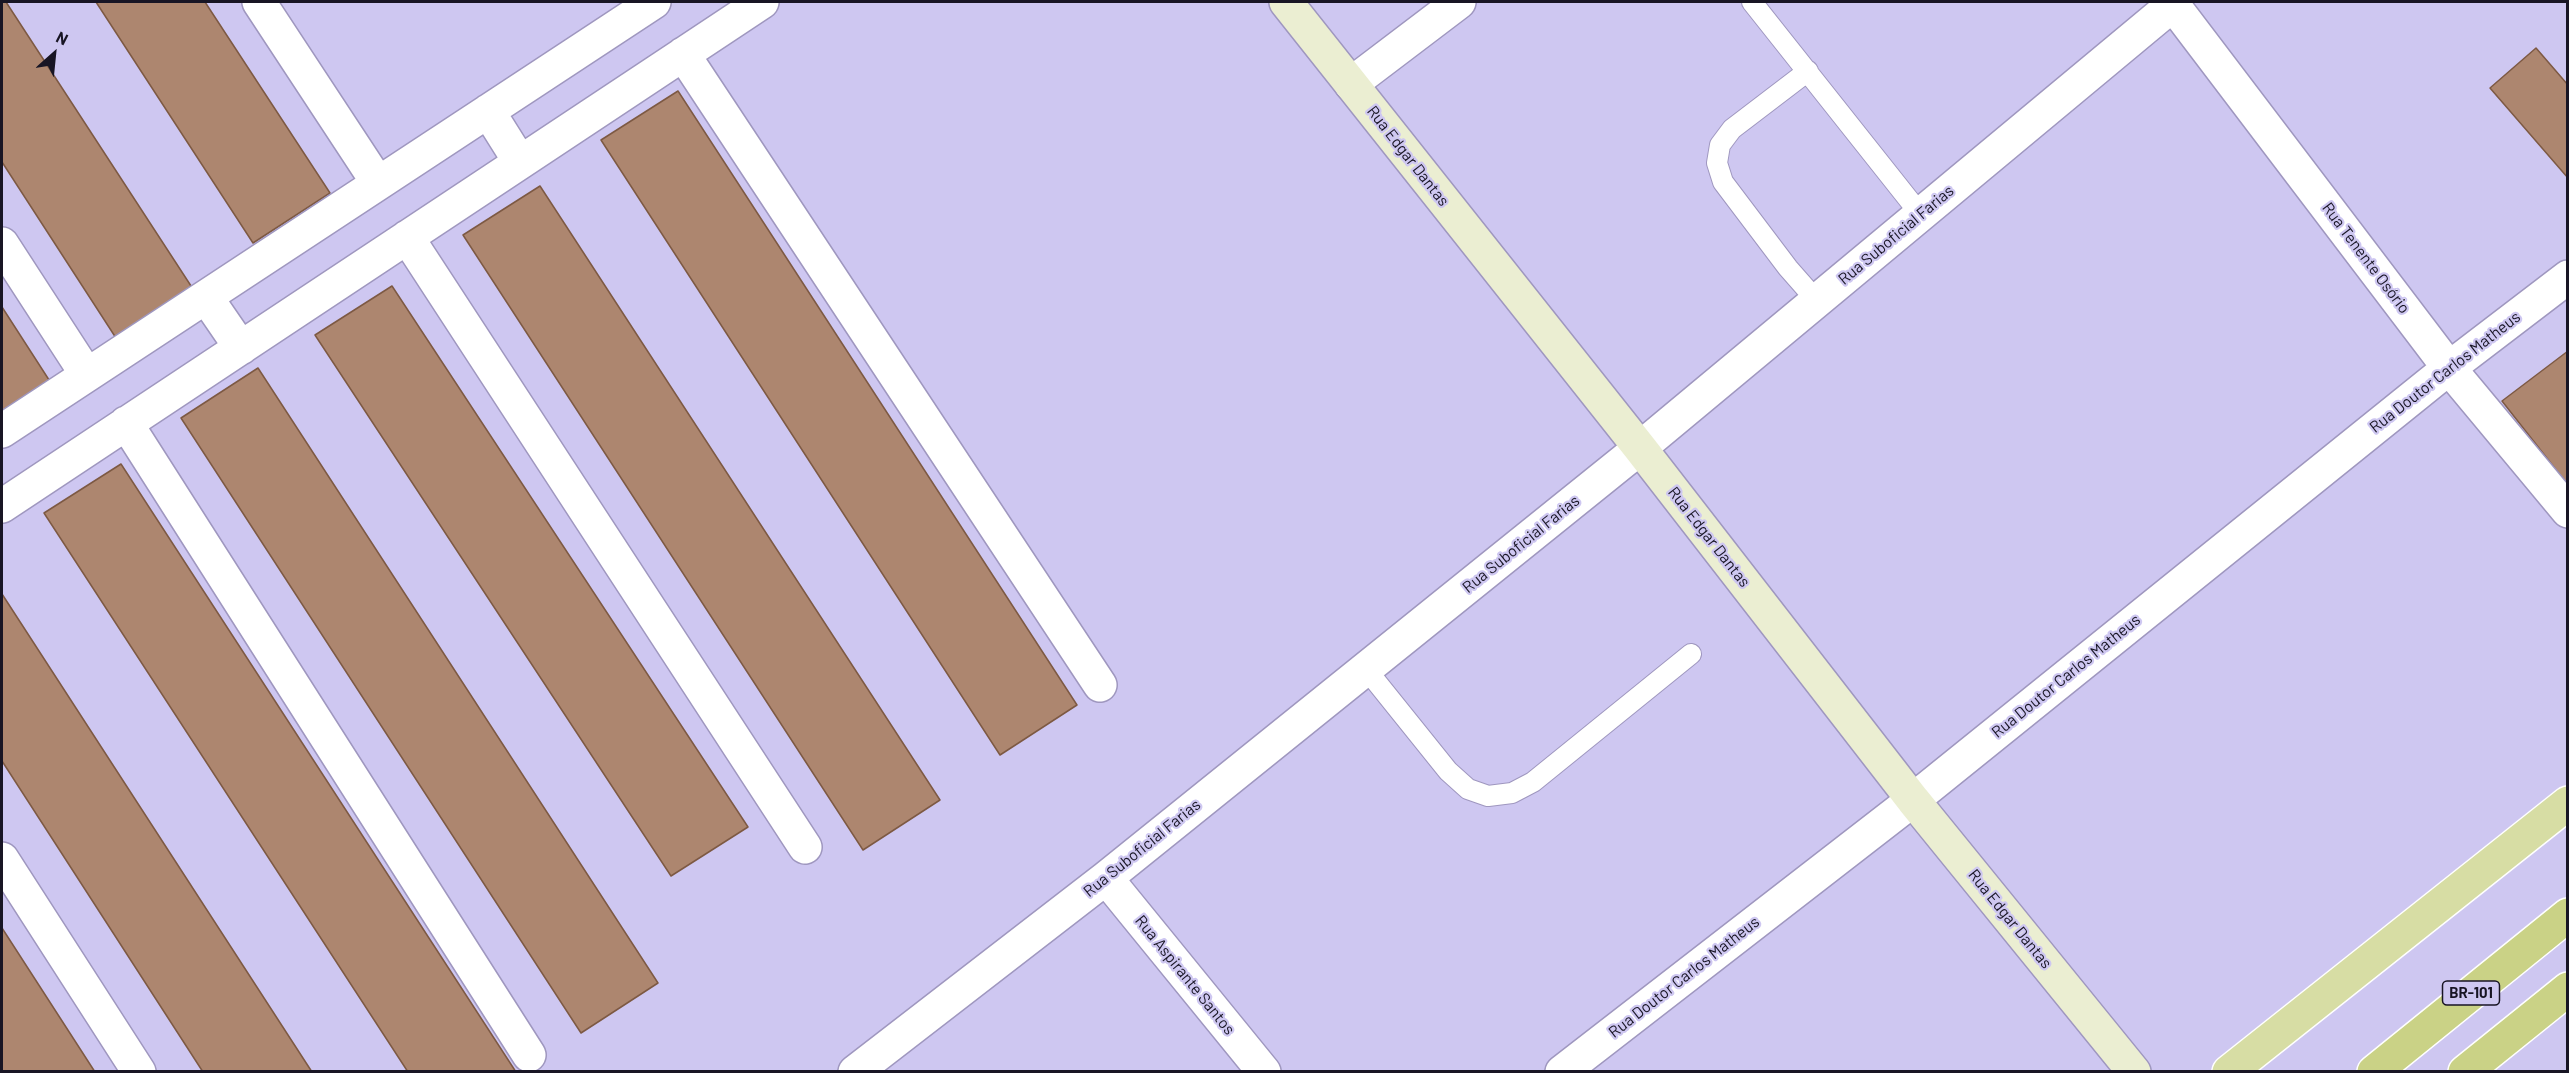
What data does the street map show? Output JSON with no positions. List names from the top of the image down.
{
  "streets": {
    "highway": ["BR-101"],
    "main road": ["Rua Edgar Dantas"],
    "street": [
      "Rua Suboficial Farias",
      "Rua Tenente Osório",
      "Rua Doutor Carlos Matheus",
      "Rua Aspirante Santos"
    ]
  },
  "crossings": [
    ["Rua Edgar Dantas", "Rua Suboficial Farias"],
    ["Rua Edgar Dantas", "Rua Doutor Carlos Matheus"],
    ["Rua Suboficial Farias", "Rua Tenente Osório"],
    ["Rua Suboficial Farias", "Rua Aspirante Santos"],
    ["Rua Tenente Osório", "Rua Doutor Carlos Matheus"]
  ],
  "north": "top right"
}
